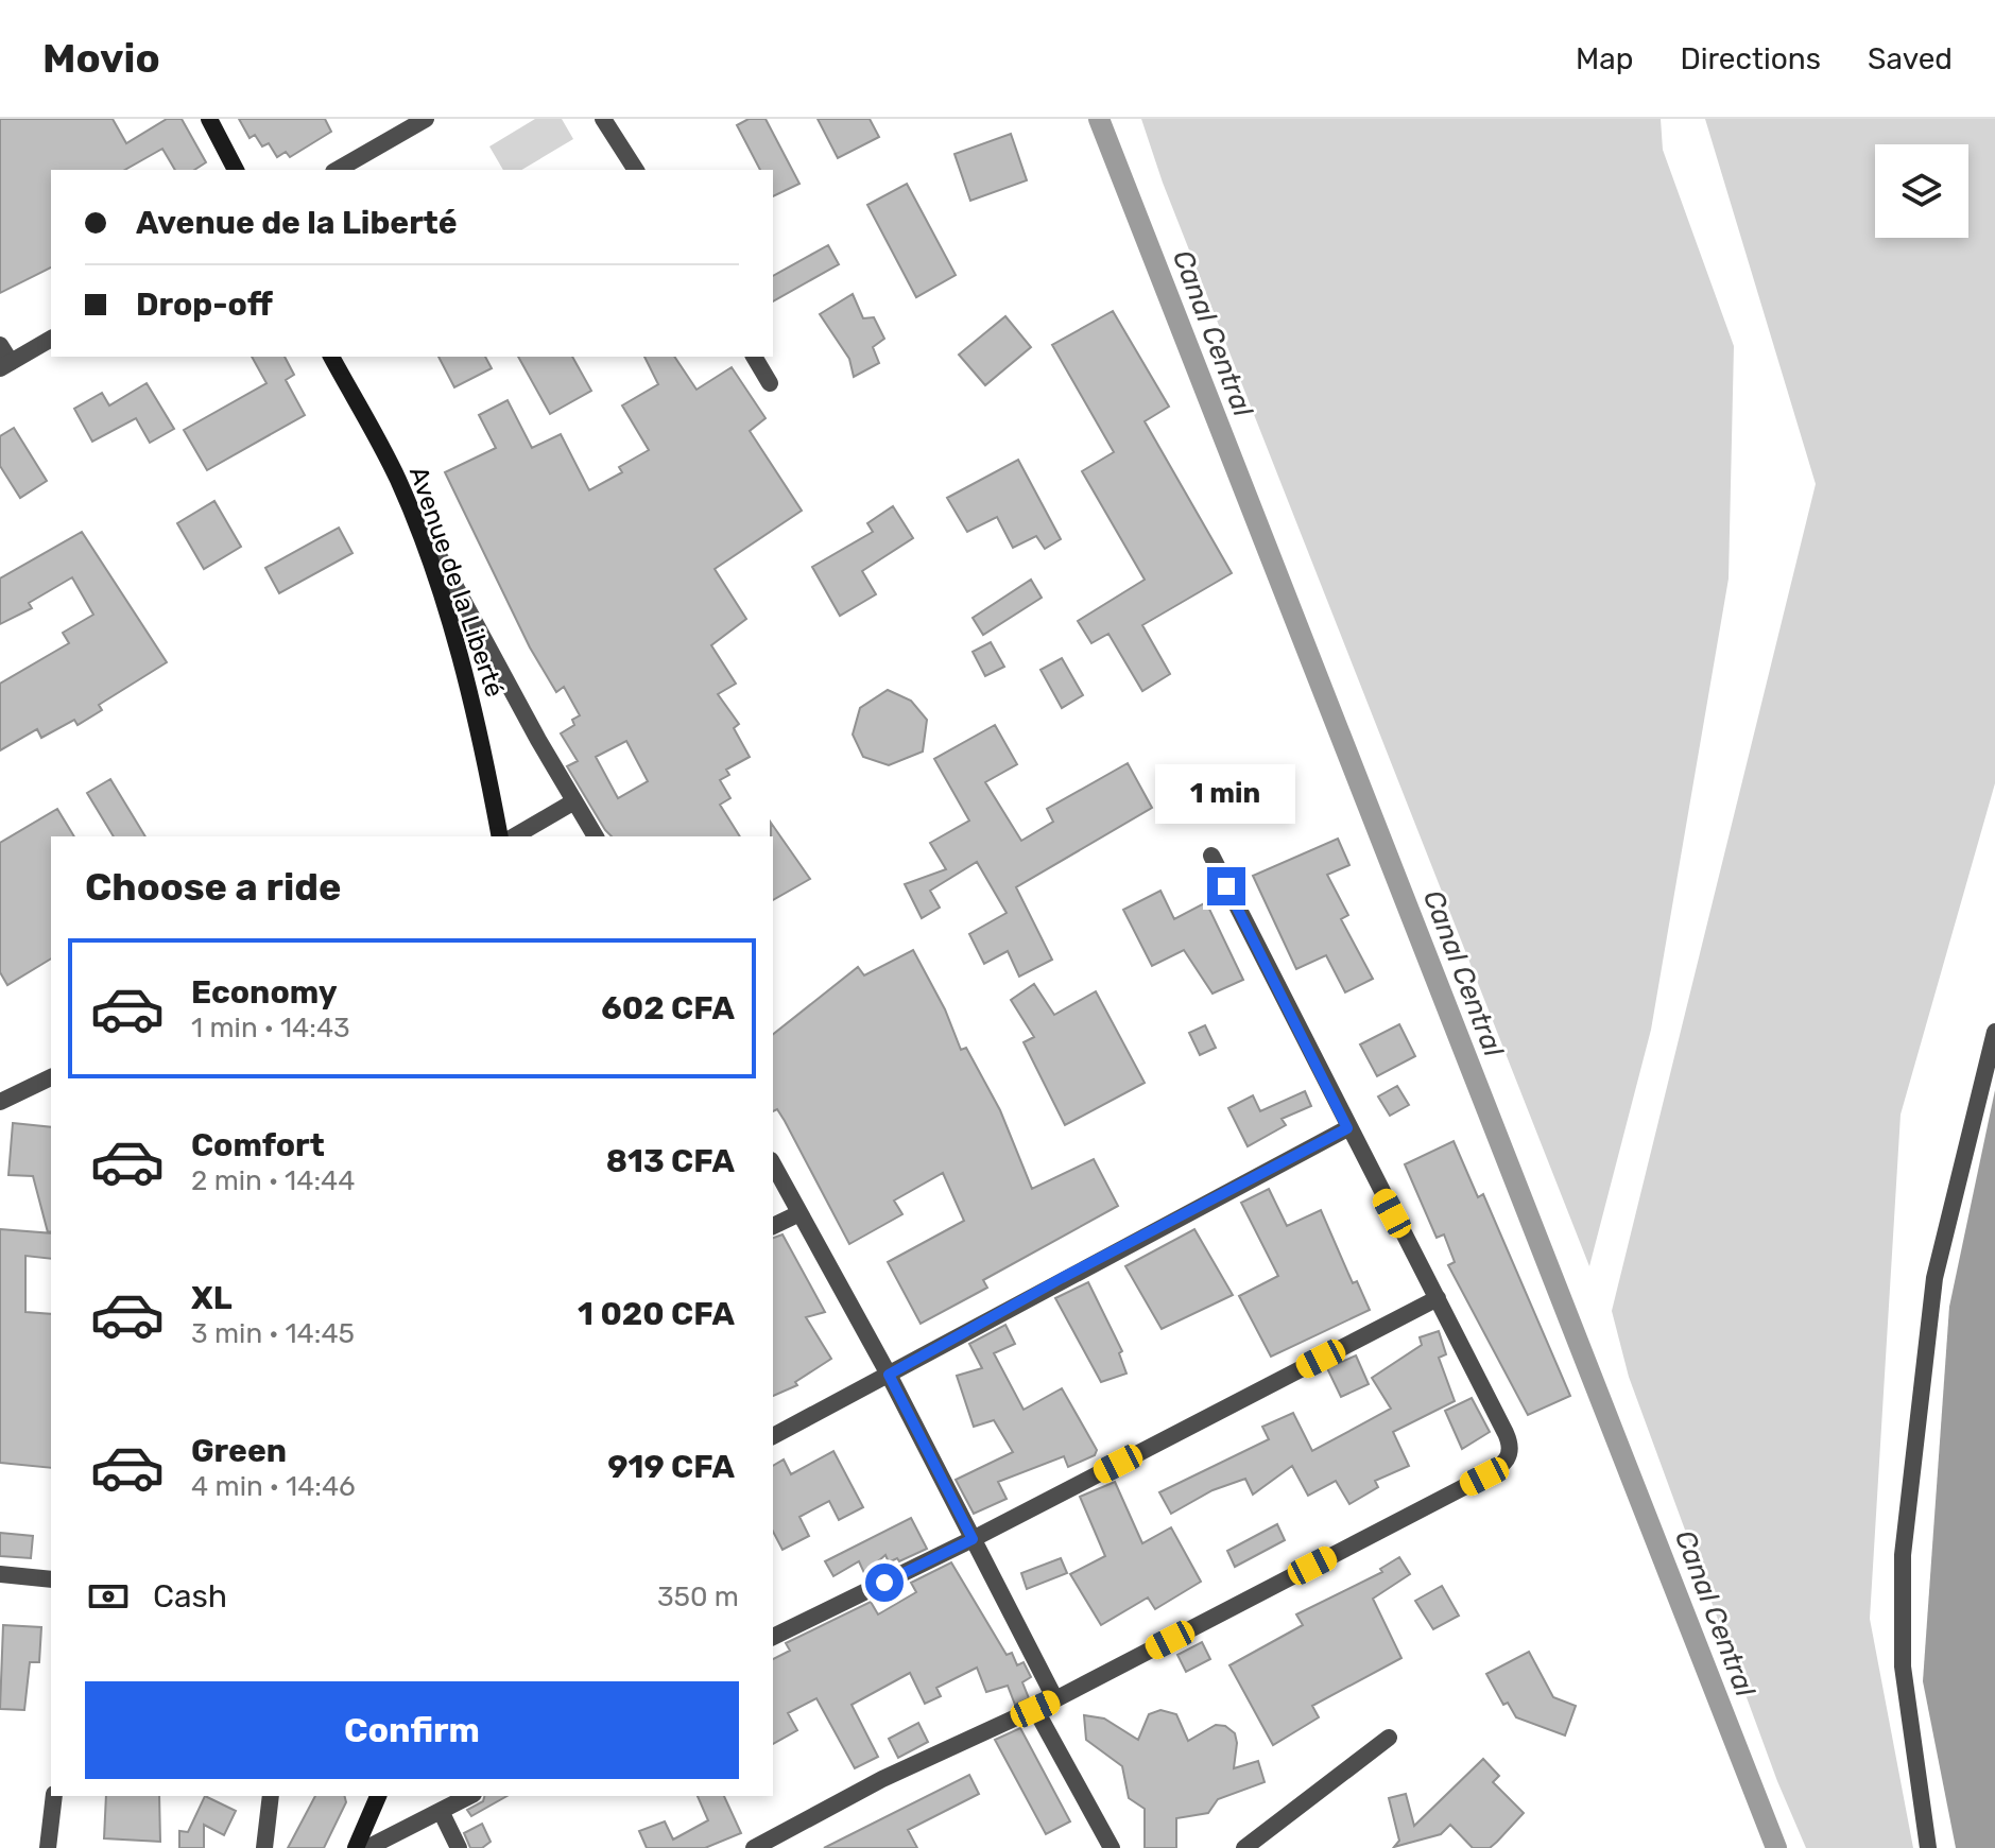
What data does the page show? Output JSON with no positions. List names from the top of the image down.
{
  "streets": {
    "main road": ["Avenue de la Liberté"]
  },
  "water": ["Canal Central"],
  "page": {
    "header": "Movio",
    "nav": ["Map", "Directions", "Saved"],
    "banner": ["Avenue de la Liberté", "Drop-off"],
    "bubble": "1 min",
    "heading": "Choose a ride",
    "list": [
      {
        "name": "Economy",
        "note": "1 min · 14:43",
        "value": "602 CFA"
      },
      {
        "name": "Comfort",
        "note": "2 min · 14:44",
        "value": "813 CFA"
      },
      {
        "name": "XL",
        "note": "3 min · 14:45",
        "value": "1 020 CFA"
      },
      {
        "name": "Green",
        "note": "4 min · 14:46",
        "value": "919 CFA"
      }
    ],
    "pay": ["Cash", "350 m"],
    "buttons": "Confirm"
  }
}
